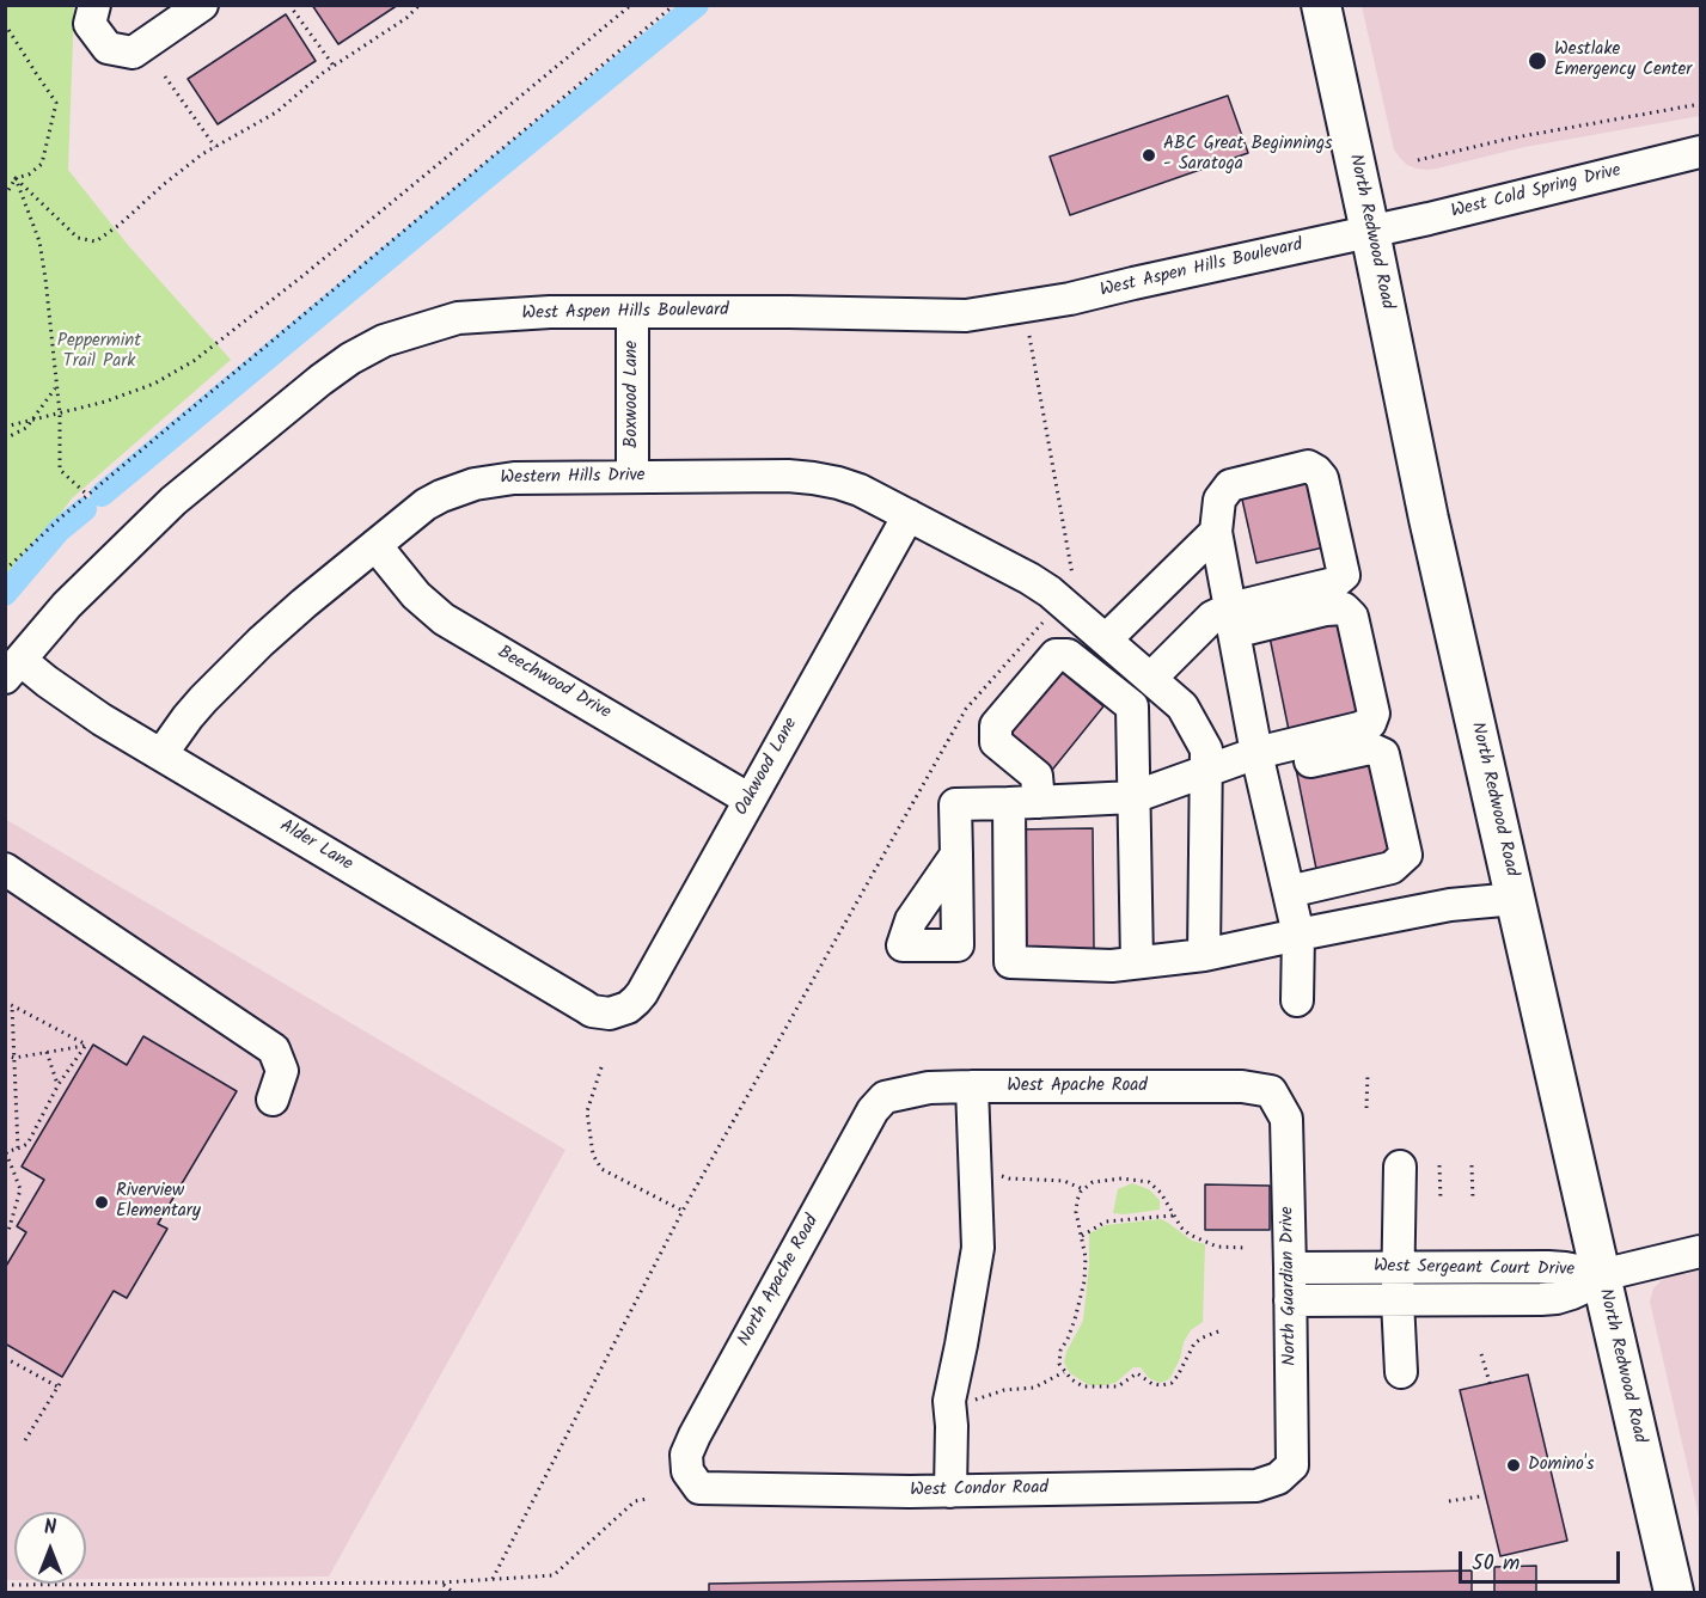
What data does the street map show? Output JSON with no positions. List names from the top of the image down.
{
  "streets": {
    "main road": ["North Redwood Road"],
    "street": [
      "West Cold Spring Drive",
      "West Aspen Hills Boulevard",
      "Boxwood Lane",
      "Western Hills Drive",
      "Beechwood Drive",
      "Oakwood Lane",
      "Alder Lane",
      "West Apache Road",
      "West Sergeant Court Drive",
      "North Apache Road",
      "North Guardian Drive",
      "West Condor Road"
    ]
  },
  "crossings": [
    ["West Cold Spring Drive", "North Redwood Road"],
    ["West Cold Spring Drive", "West Aspen Hills Boulevard"],
    ["North Redwood Road", "West Aspen Hills Boulevard"],
    ["North Redwood Road", "West Sergeant Court Drive"],
    ["West Aspen Hills Boulevard", "Boxwood Lane"],
    ["West Aspen Hills Boulevard", "Alder Lane"],
    ["Boxwood Lane", "Western Hills Drive"],
    ["Western Hills Drive", "Beechwood Drive"],
    ["Western Hills Drive", "Oakwood Lane"],
    ["Western Hills Drive", "Alder Lane"],
    ["Beechwood Drive", "Oakwood Lane"],
    ["Oakwood Lane", "Alder Lane"],
    ["West Apache Road", "North Apache Road"],
    ["West Apache Road", "North Guardian Drive"],
    ["West Sergeant Court Drive", "North Guardian Drive"],
    ["North Apache Road", "West Condor Road"],
    ["North Guardian Drive", "West Condor Road"]
  ],
  "parks": ["Peppermint Trail Park"],
  "places": [
    "Westlake Emergency Center",
    "ABC Great Beginnings - Saratoga",
    "Riverview Elementary",
    "Domino's"
  ],
  "scale_bar": "50 m",
  "north": "top"
}
